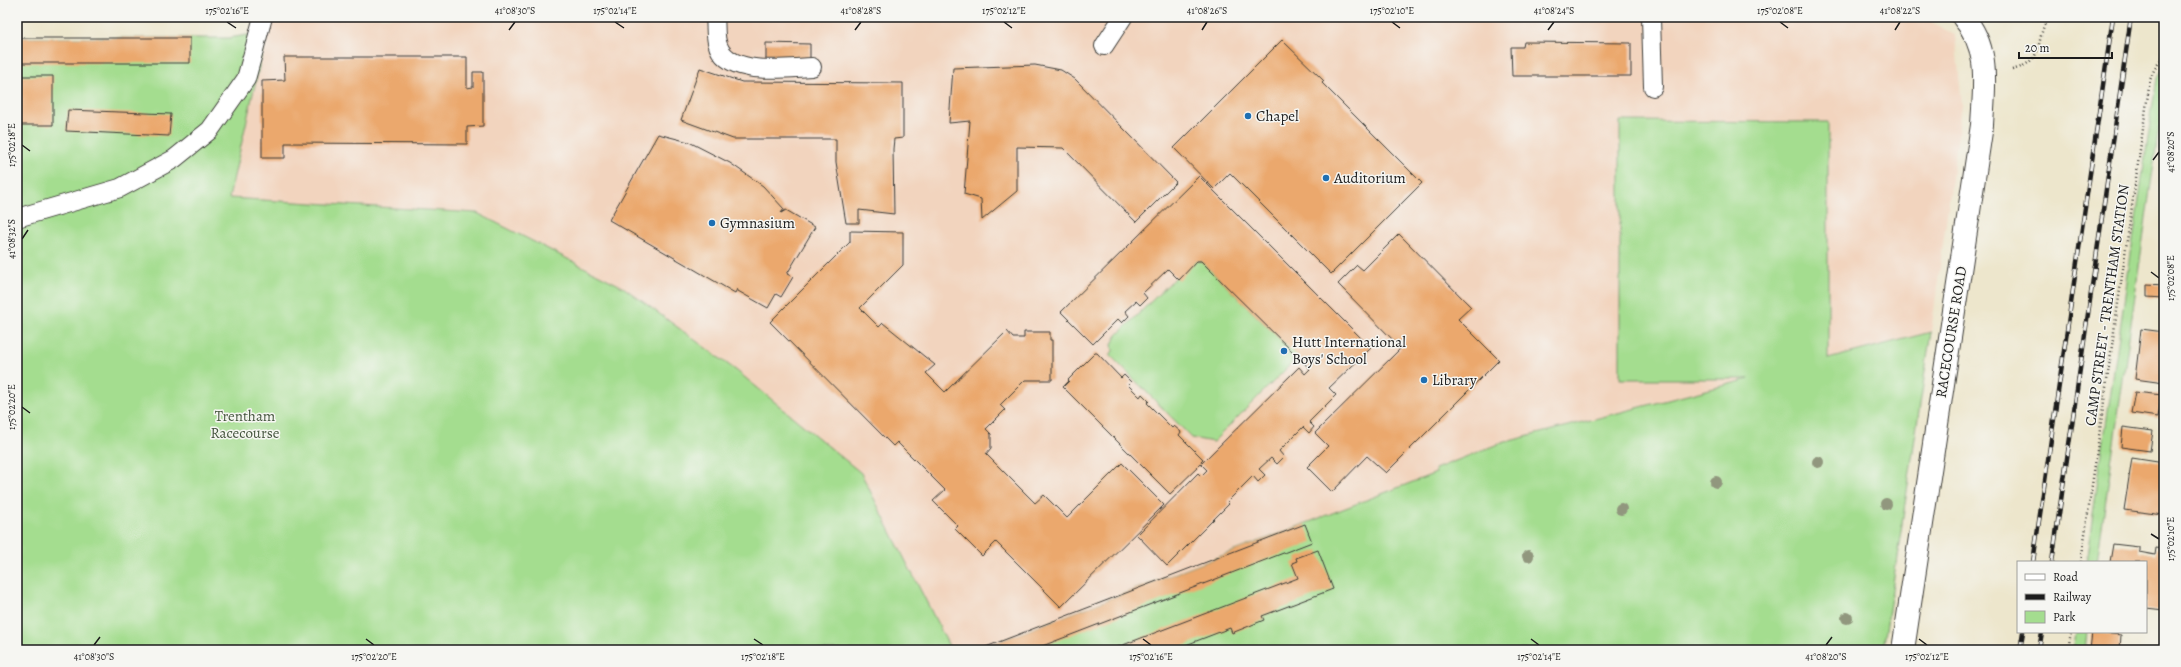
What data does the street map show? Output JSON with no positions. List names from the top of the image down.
{
  "streets": {
    "street": ["RACECOURSE ROAD"],
    "path": ["CAMP STREET - TRENTHAM STATION"]
  },
  "parks": ["Trentham Racecourse"],
  "places": [
    "Chapel",
    "Auditorium",
    "Gymnasium",
    "Hutt International Boys' School",
    "Library"
  ],
  "legend": ["Road", "Railway", "Park"],
  "scale_bar": "20 m",
  "coordinates": [
    "175°02'16\"E",
    "41°08'30\"S",
    "175°02'14\"E",
    "41°08'28\"S",
    "175°02'12\"E",
    "41°08'26\"S",
    "175°02'10\"E",
    "41°08'24\"S",
    "175°02'08\"E",
    "41°08'22\"S",
    "175°02'18\"E",
    "41°08'20\"S",
    "41°08'32\"S",
    "175°02'20\"E"
  ]
}
